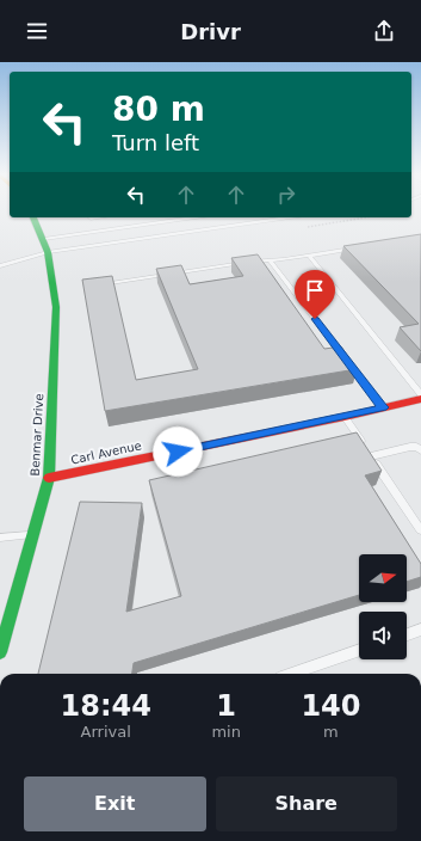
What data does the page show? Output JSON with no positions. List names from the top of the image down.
{
  "streets": {
    "street": ["Benmar Drive", "Carl Avenue"]
  },
  "crossings": [
    ["Benmar Drive", "Carl Avenue"]
  ],
  "north": "right",
  "page": {
    "header": "Drivr",
    "turn": ["80 m", "Turn left"],
    "eta": [
      "18:44",
      "Arrival",
      "1",
      "min",
      "140",
      "m"
    ],
    "buttons": ["Exit", "Share"]
  }
}
